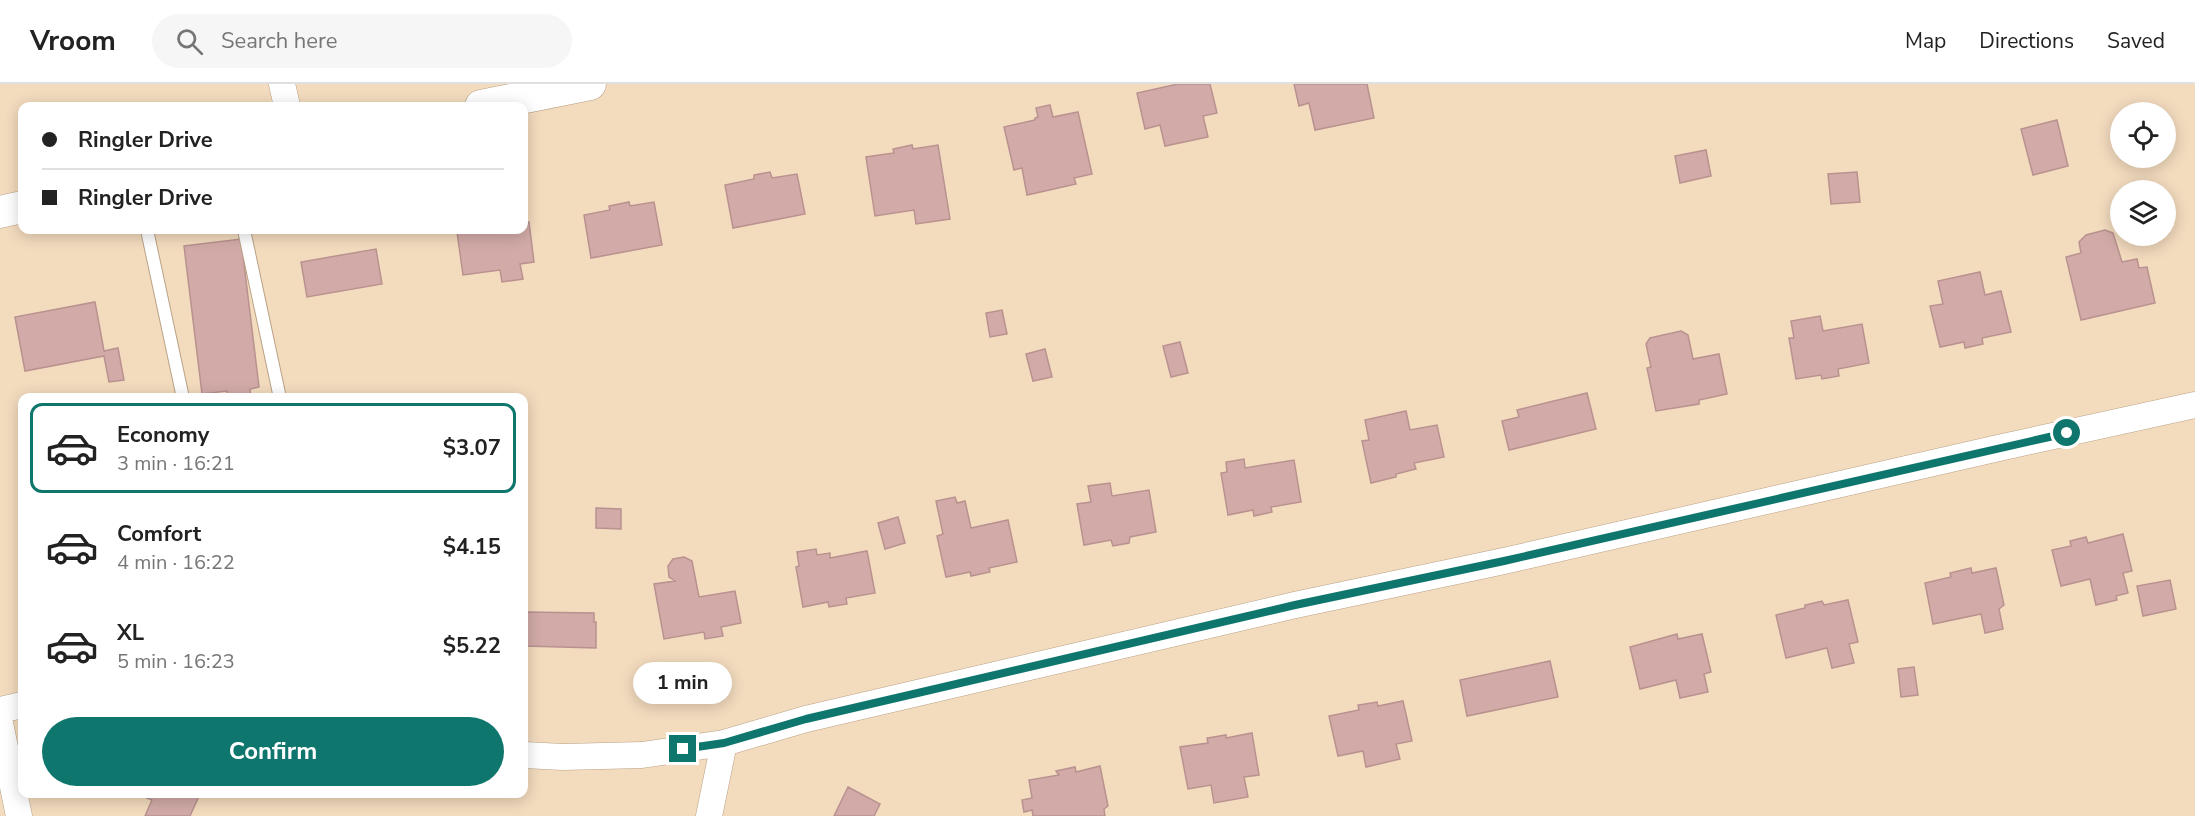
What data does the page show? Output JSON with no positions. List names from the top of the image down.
{
  "page": {
    "header": "Vroom",
    "search": "Search here",
    "nav": ["Map", "Directions", "Saved"],
    "banner": ["Ringler Drive", "Ringler Drive"],
    "list": [
      {
        "name": "Economy",
        "note": "3 min · 16:21",
        "value": "$3.07"
      },
      {
        "name": "Comfort",
        "note": "4 min · 16:22",
        "value": "$4.15"
      },
      {
        "name": "XL",
        "note": "5 min · 16:23",
        "value": "$5.22"
      }
    ],
    "bubble": "1 min",
    "buttons": "Confirm"
  }
}
